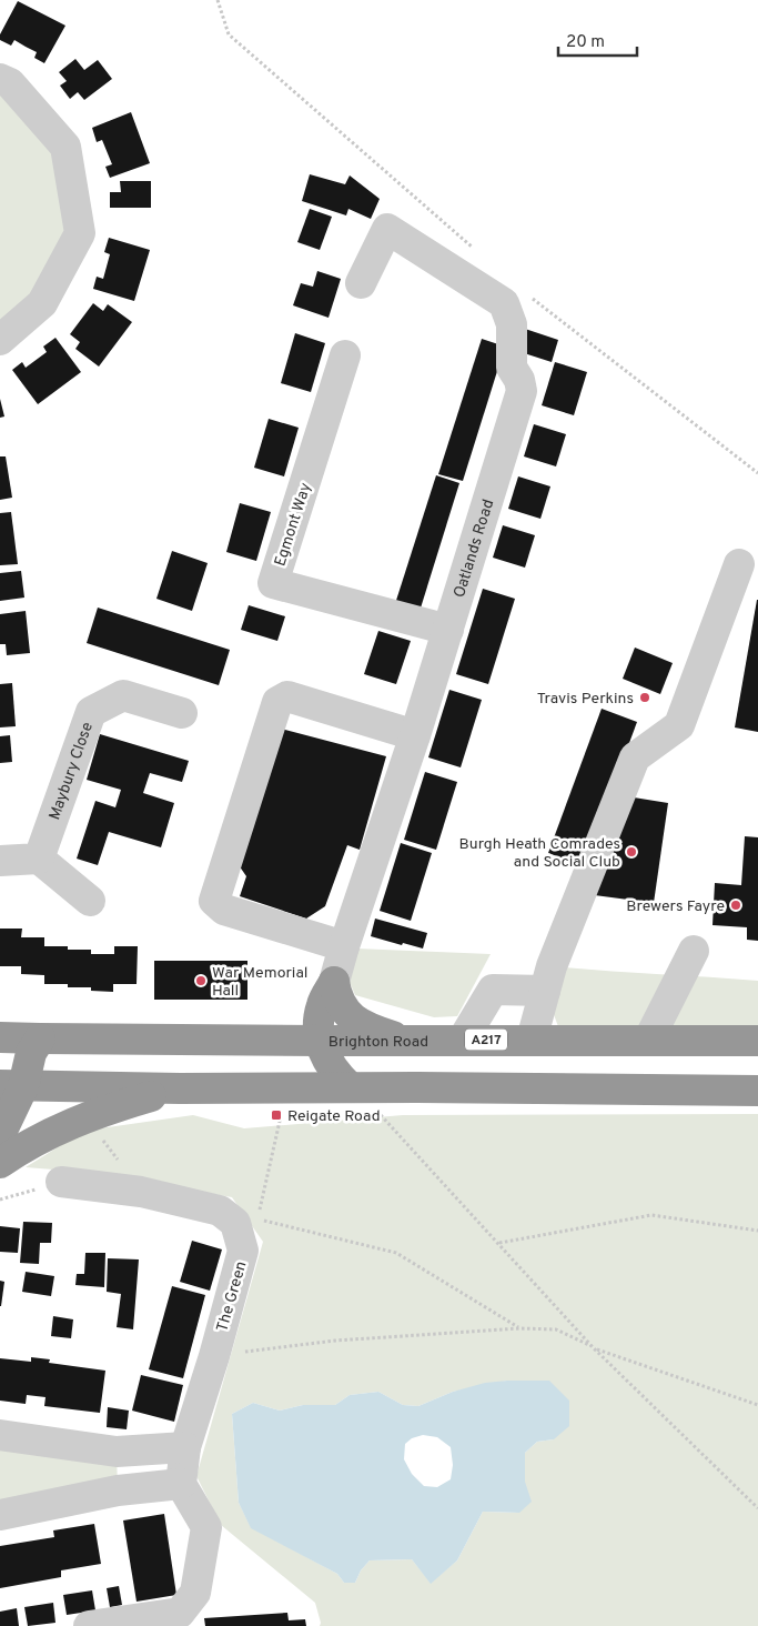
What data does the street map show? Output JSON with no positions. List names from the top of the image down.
{
  "streets": {
    "highway": ["A217", "Brighton Road"],
    "street": [
      "Egmont Way",
      "Oatlands Road",
      "Maybury Close",
      "The Green"
    ]
  },
  "crossings": [
    ["Egmont Way", "Oatlands Road"]
  ],
  "places": {
    "other": [
      "Travis Perkins",
      "Burgh Heath Comrades and Social Club",
      "Brewers Fayre",
      "War Memorial Hall"
    ],
    "transit": ["Reigate Road"]
  },
  "scale_bar": "20 m"
}
